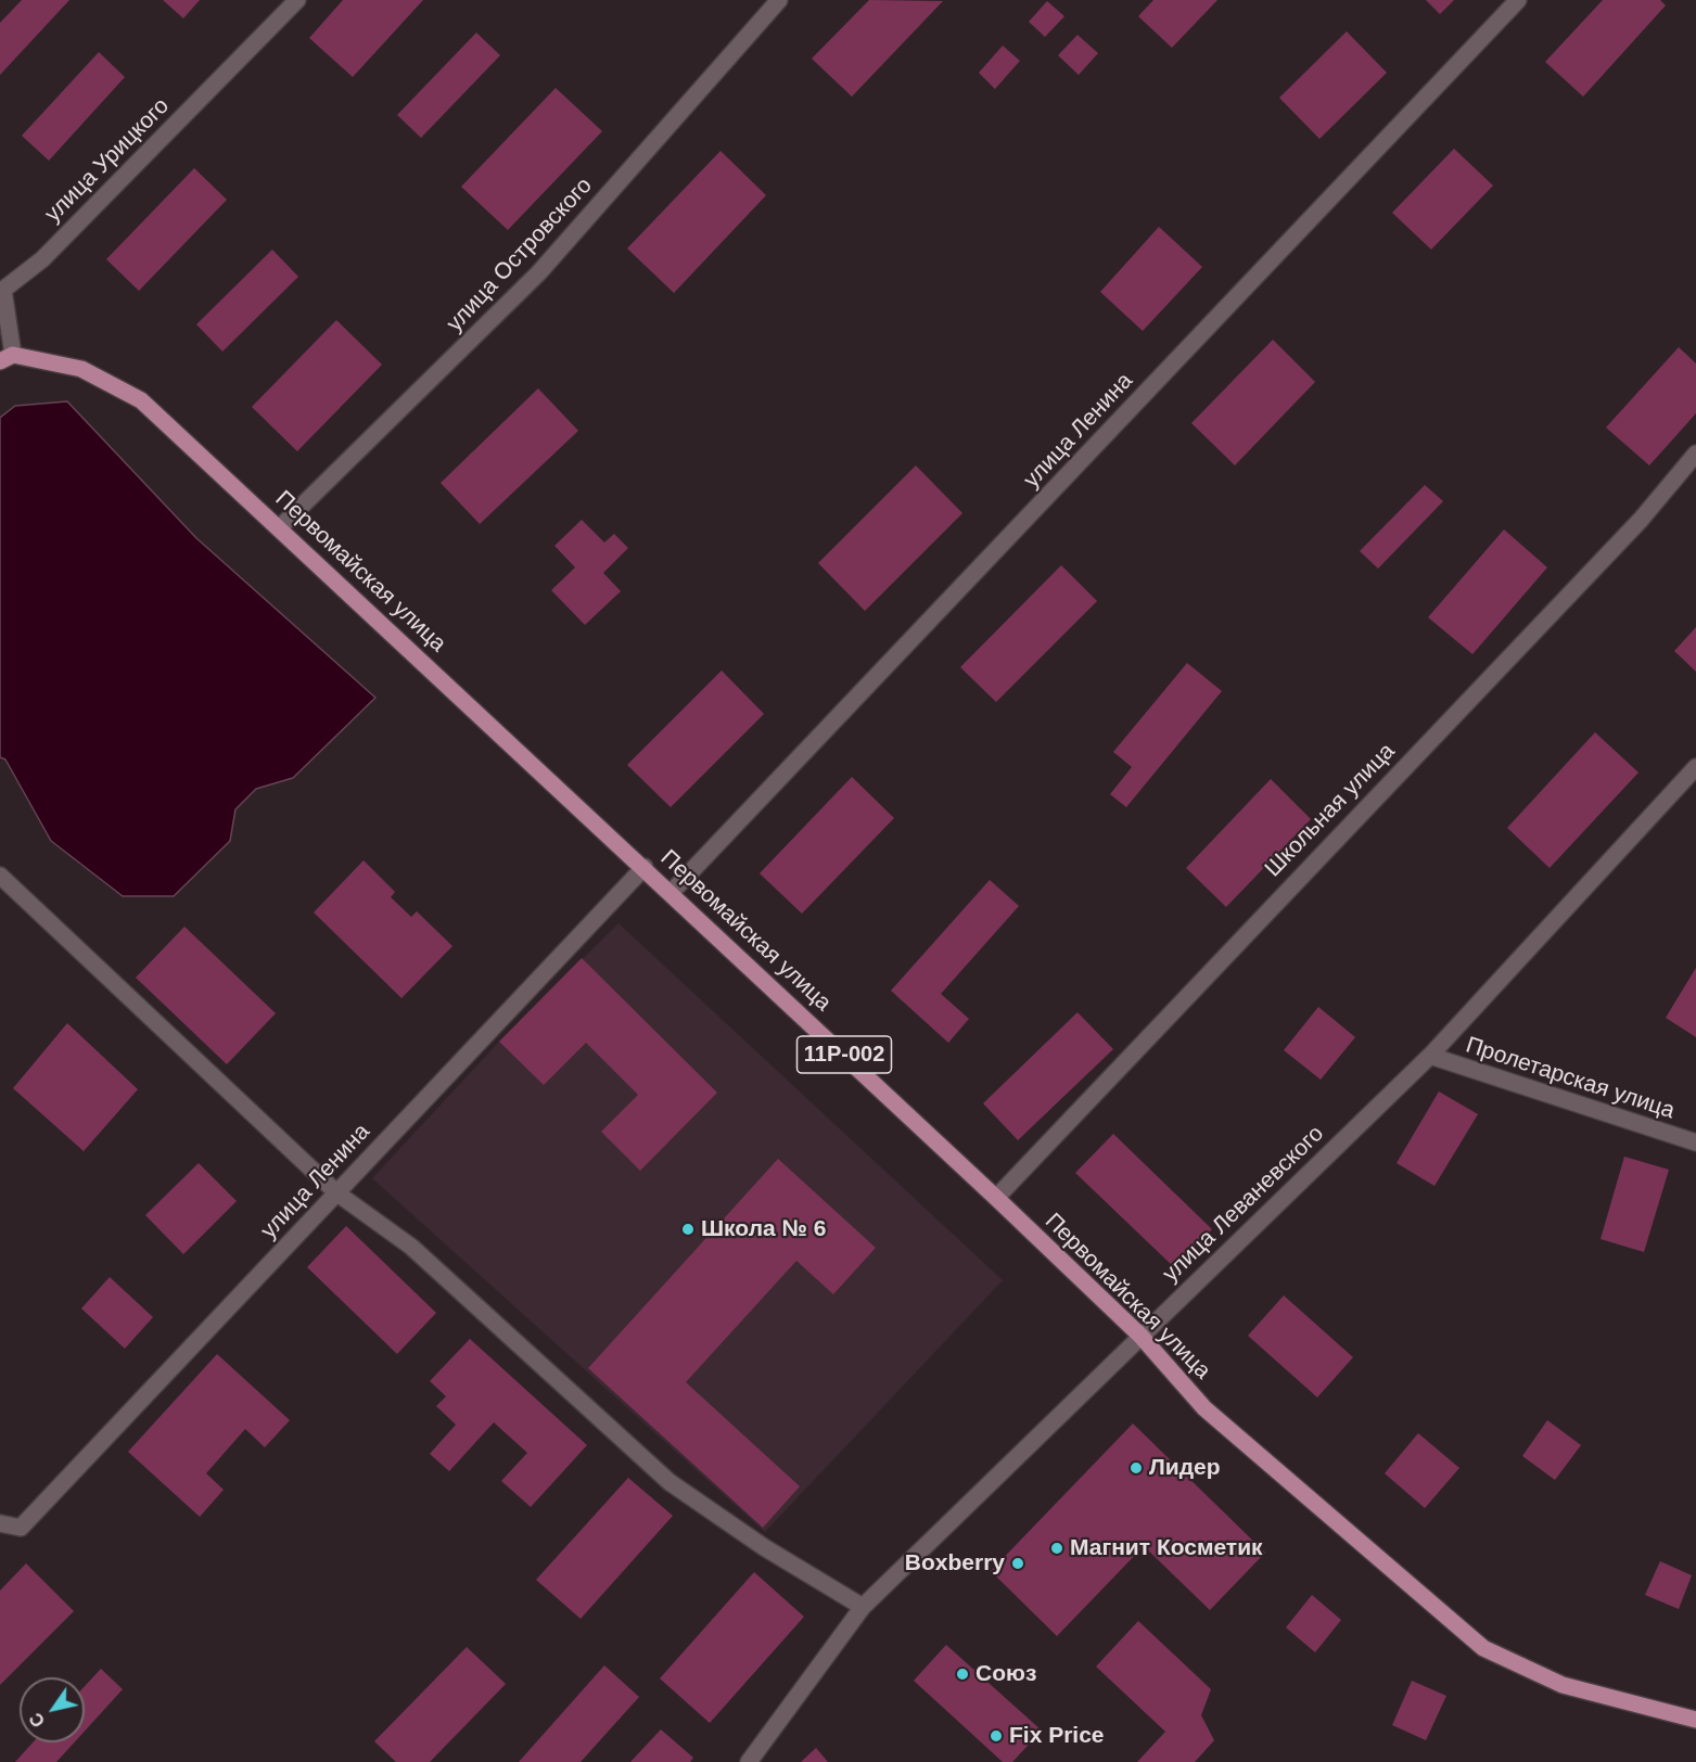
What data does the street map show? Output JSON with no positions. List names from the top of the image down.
{
  "streets": {
    "main road": ["Первомайская улица", "11Р-002"],
    "street": [
      "улица Урицкого",
      "улица Островского",
      "улица Ленина",
      "Школьная улица",
      "Пролетарская улица",
      "улица Леваневского"
    ]
  },
  "crossings": [
    ["улица Урицкого", "Первомайская улица"],
    ["улица Островского", "Первомайская улица"],
    ["улица Ленина", "Первомайская улица"],
    ["Первомайская улица", "Школьная улица"],
    ["Первомайская улица", "улица Леваневского"],
    ["Пролетарская улица", "улица Леваневского"]
  ],
  "places": [
    "Школа № 6",
    "Лидер",
    "Магнит Косметик",
    "Boxberry",
    "Союз",
    "Fix Price"
  ],
  "north": "bottom left"
}
